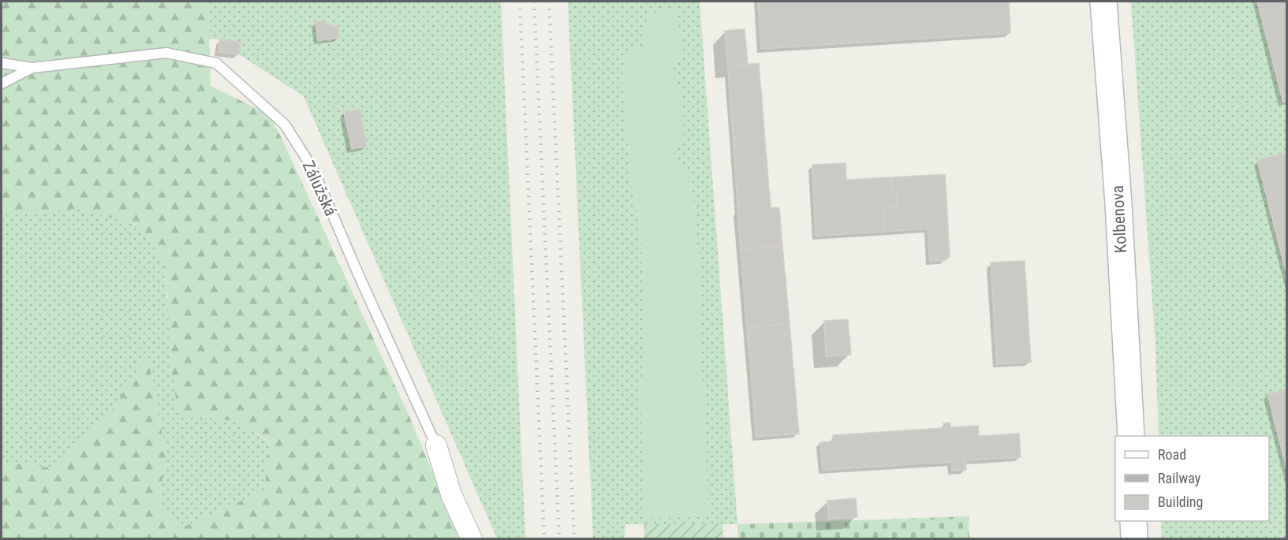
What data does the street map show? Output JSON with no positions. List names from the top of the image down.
{
  "streets": {
    "main road": ["Kolbenova"],
    "street": ["Zálužská"]
  },
  "legend": ["Road", "Railway", "Building"]
}
